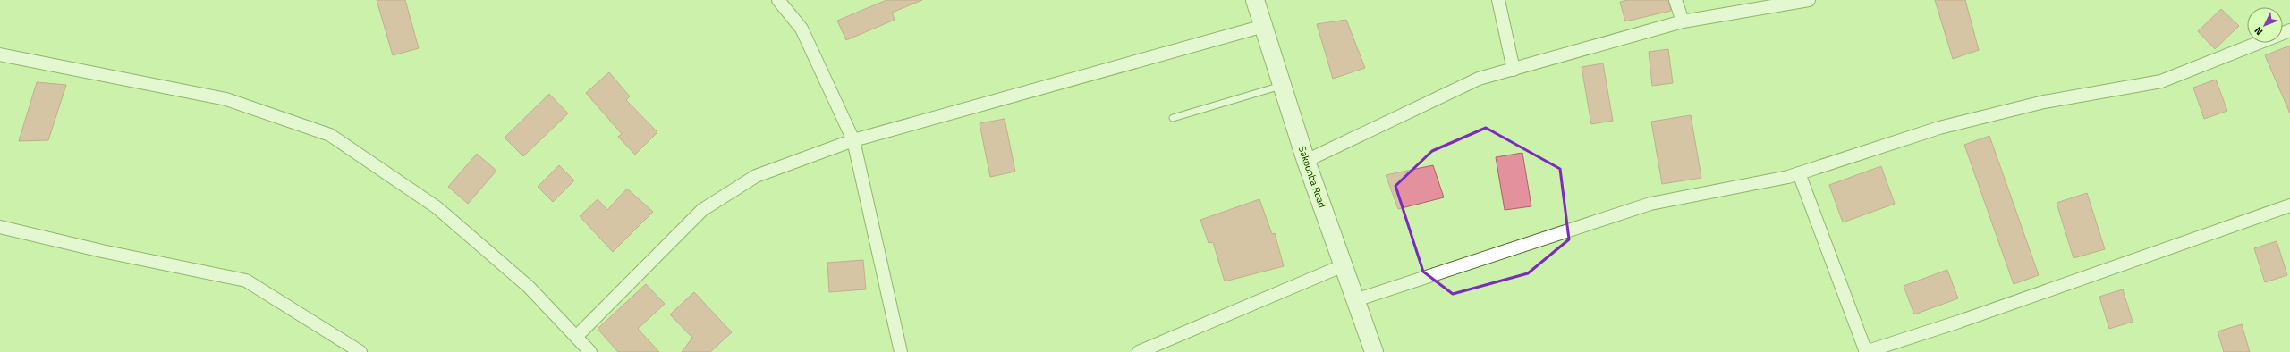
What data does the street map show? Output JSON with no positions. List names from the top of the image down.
{
  "streets": {
    "main road": ["Sakponba Road"]
  },
  "north": "bottom left"
}
